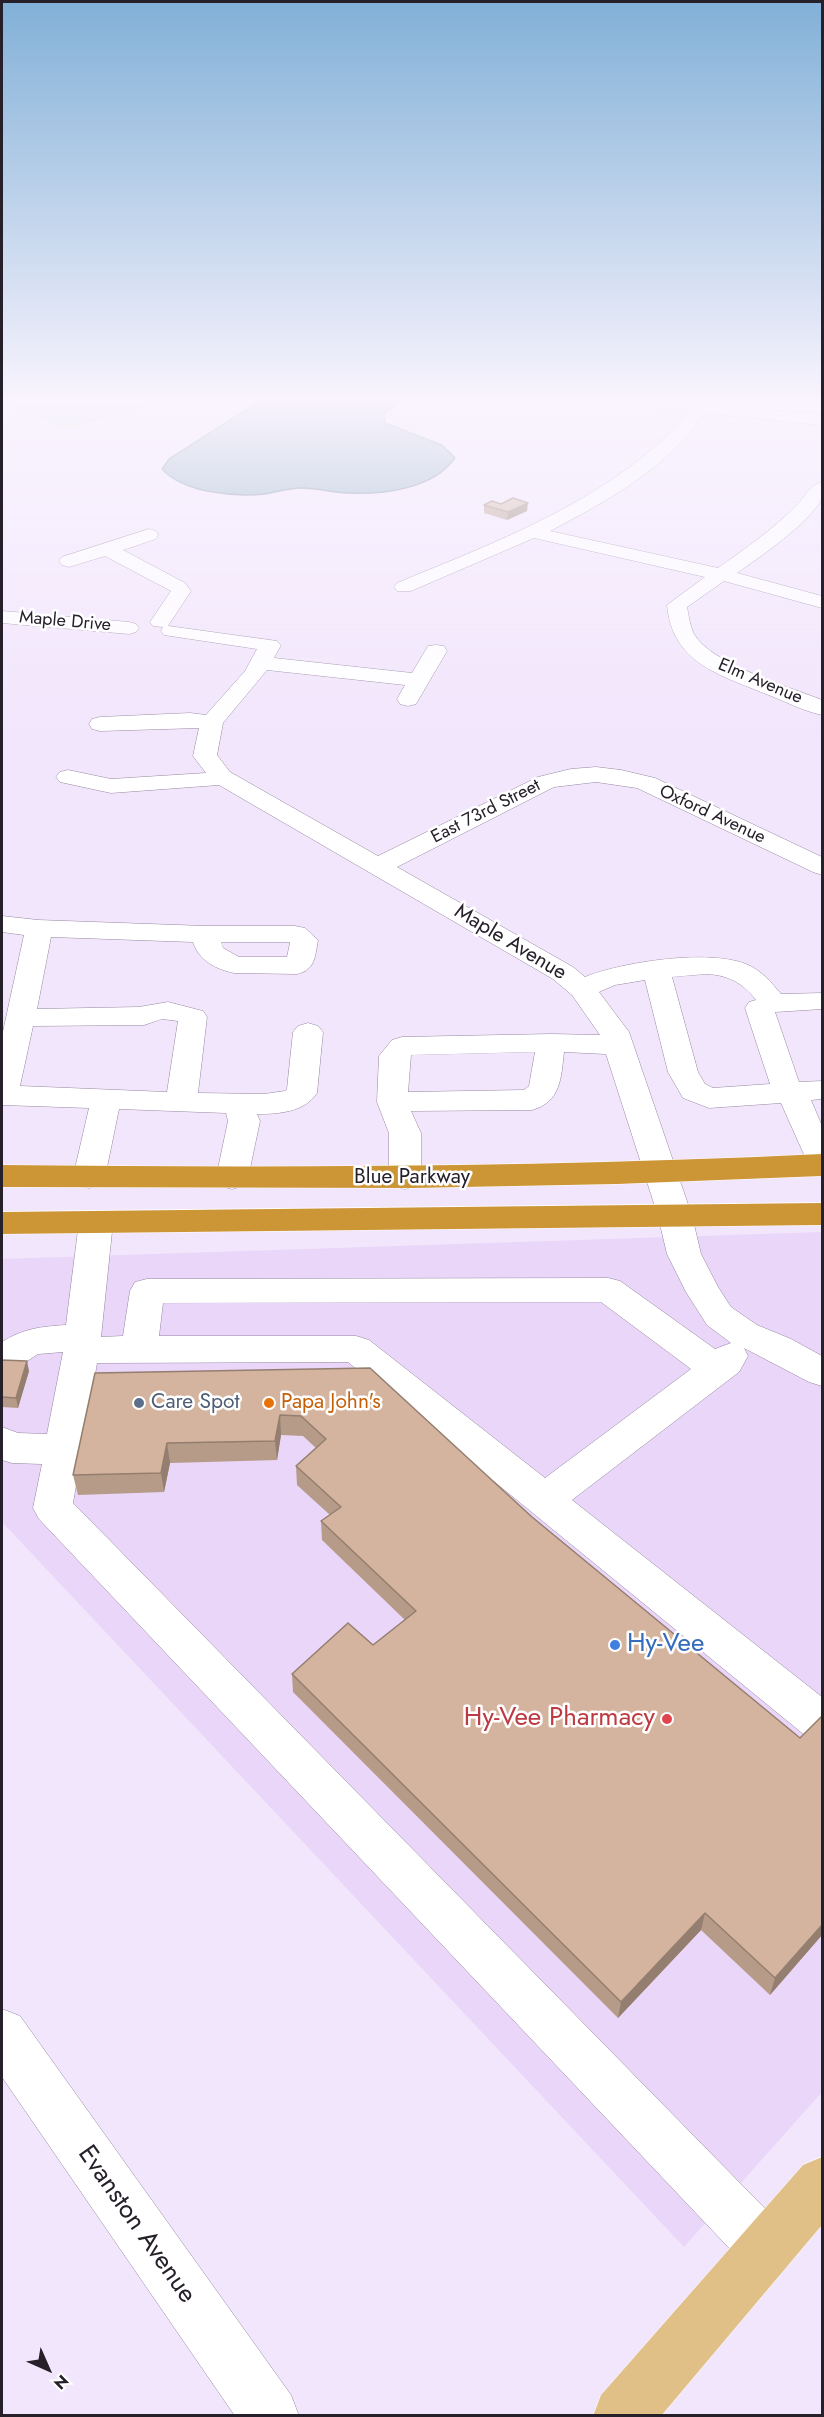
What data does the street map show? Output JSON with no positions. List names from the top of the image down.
{
  "streets": {
    "highway": ["Blue Parkway"],
    "street": [
      "Maple Drive",
      "Elm Avenue",
      "East 73rd Street",
      "Oxford Avenue",
      "Maple Avenue",
      "Evanston Avenue"
    ]
  },
  "crossings": [
    ["East 73rd Street", "Oxford Avenue"],
    ["East 73rd Street", "Maple Avenue"],
    ["Maple Avenue", "Blue Parkway"]
  ],
  "places": [
    "Care Spot",
    "Papa John's",
    "Hy-Vee",
    "Hy-Vee Pharmacy"
  ],
  "north": "bottom right"
}
